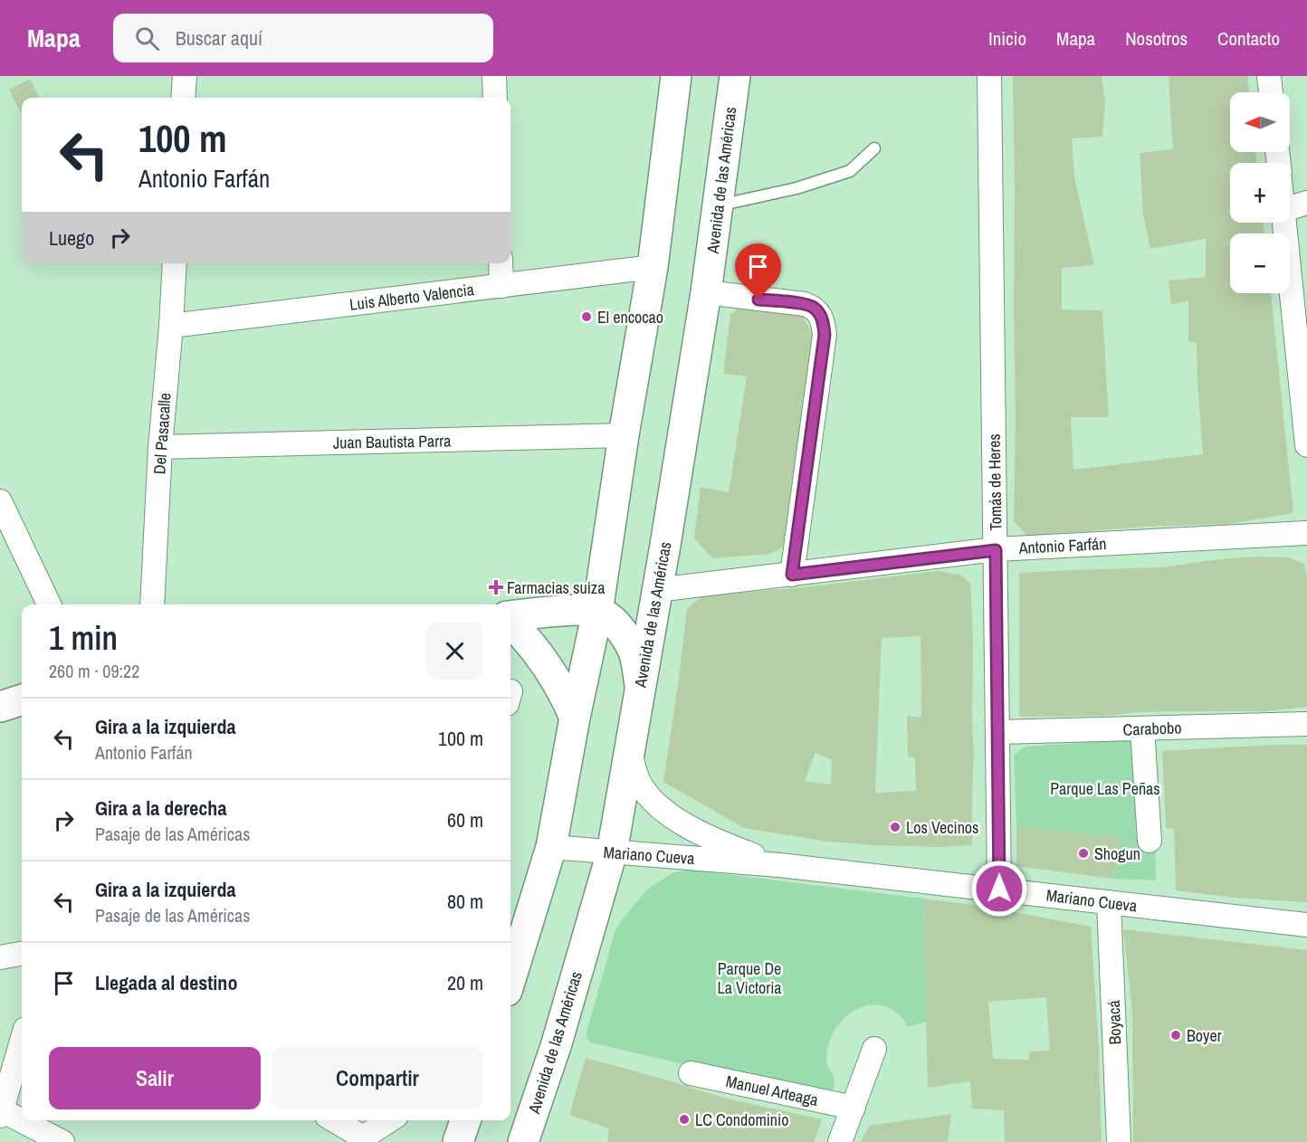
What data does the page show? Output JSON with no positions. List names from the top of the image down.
{
  "streets": {
    "main road": ["Avenida de las Américas"],
    "street": [
      "Luis Alberto Valencia",
      "Del Pasacalle",
      "Juan Bautista Parra",
      "Tomás de Heres",
      "Antonio Farfán",
      "Carabobo",
      "Mariano Cueva",
      "Boyacá",
      "Manuel Arteaga"
    ]
  },
  "crossings": [
    ["Avenida de las Américas", "Antonio Farfán"],
    ["Avenida de las Américas", "Mariano Cueva"],
    ["Luis Alberto Valencia", "Del Pasacalle"],
    ["Del Pasacalle", "Juan Bautista Parra"],
    ["Tomás de Heres", "Antonio Farfán"],
    ["Tomás de Heres", "Carabobo"],
    ["Tomás de Heres", "Mariano Cueva"],
    ["Mariano Cueva", "Boyacá"]
  ],
  "parks": ["Parque Las Peñas", "Parque De La Victoria"],
  "places": {
    "other": [
      "El encocao",
      "Los Vecinos",
      "Shogun",
      "Boyer",
      "LC Condominio"
    ],
    "health": ["Farmacias suiza"]
  },
  "north": "left",
  "page": {
    "header": "Mapa",
    "search": "Buscar aquí",
    "nav": [
      "Inicio",
      "Mapa",
      "Nosotros",
      "Contacto"
    ],
    "map_buttons": ["+", "−"],
    "turn": ["100 m", "Antonio Farfán"],
    "then": "Luego",
    "heading": ["1 min", "260 m · 09:22"],
    "list": [
      {
        "name": "Gira a la izquierda",
        "note": "Antonio Farfán",
        "value": "100 m"
      },
      {
        "name": "Gira a la derecha",
        "note": "Pasaje de las Américas",
        "value": "60 m"
      },
      {
        "name": "Gira a la izquierda",
        "note": "Pasaje de las Américas",
        "value": "80 m"
      },
      {
        "name": "Llegada al destino",
        "value": "20 m"
      }
    ],
    "buttons": ["Salir", "Compartir"]
  }
}
